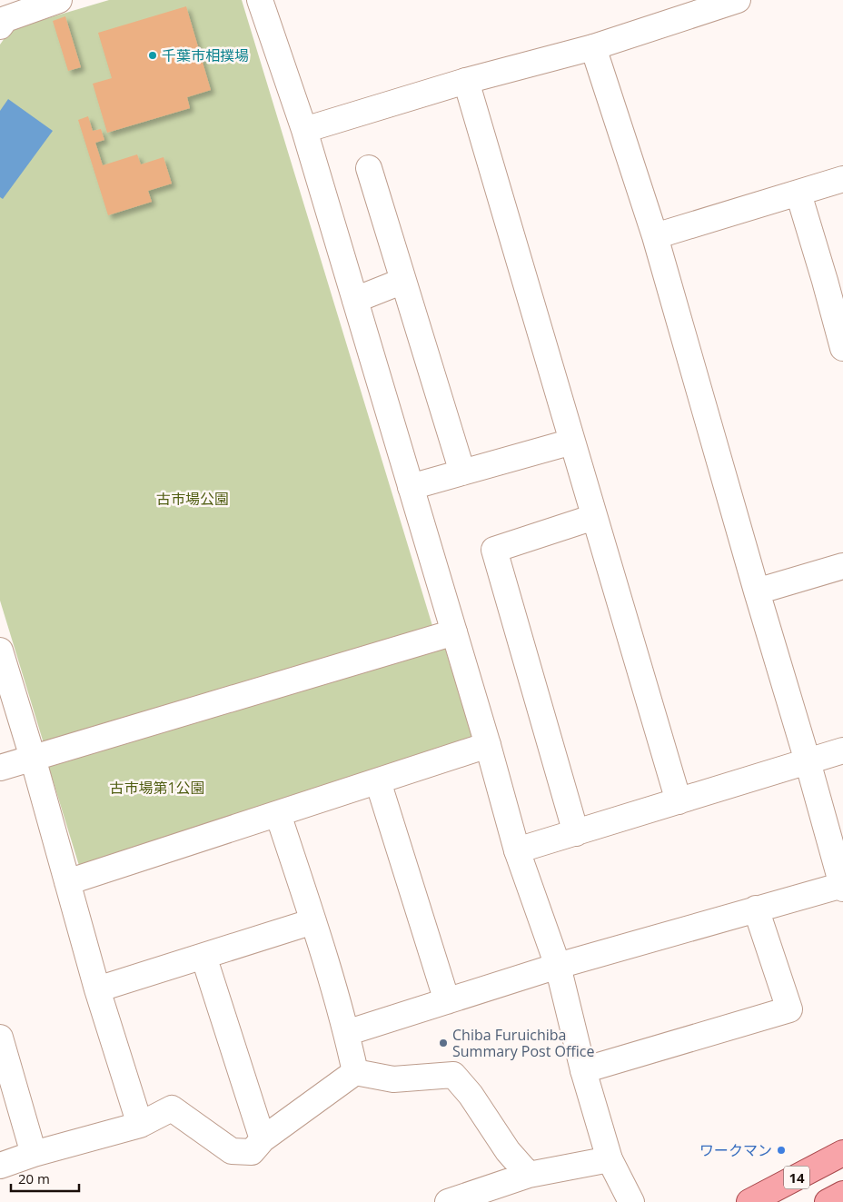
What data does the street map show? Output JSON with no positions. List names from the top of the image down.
{
  "streets": {
    "main road": ["14"]
  },
  "parks": ["古市場公園", "古市場第1公園"],
  "places": ["千葉市相撲場", "Chiba Furuichiba Summary Post Office", "ワークマン"],
  "scale_bar": "20 m"
}
